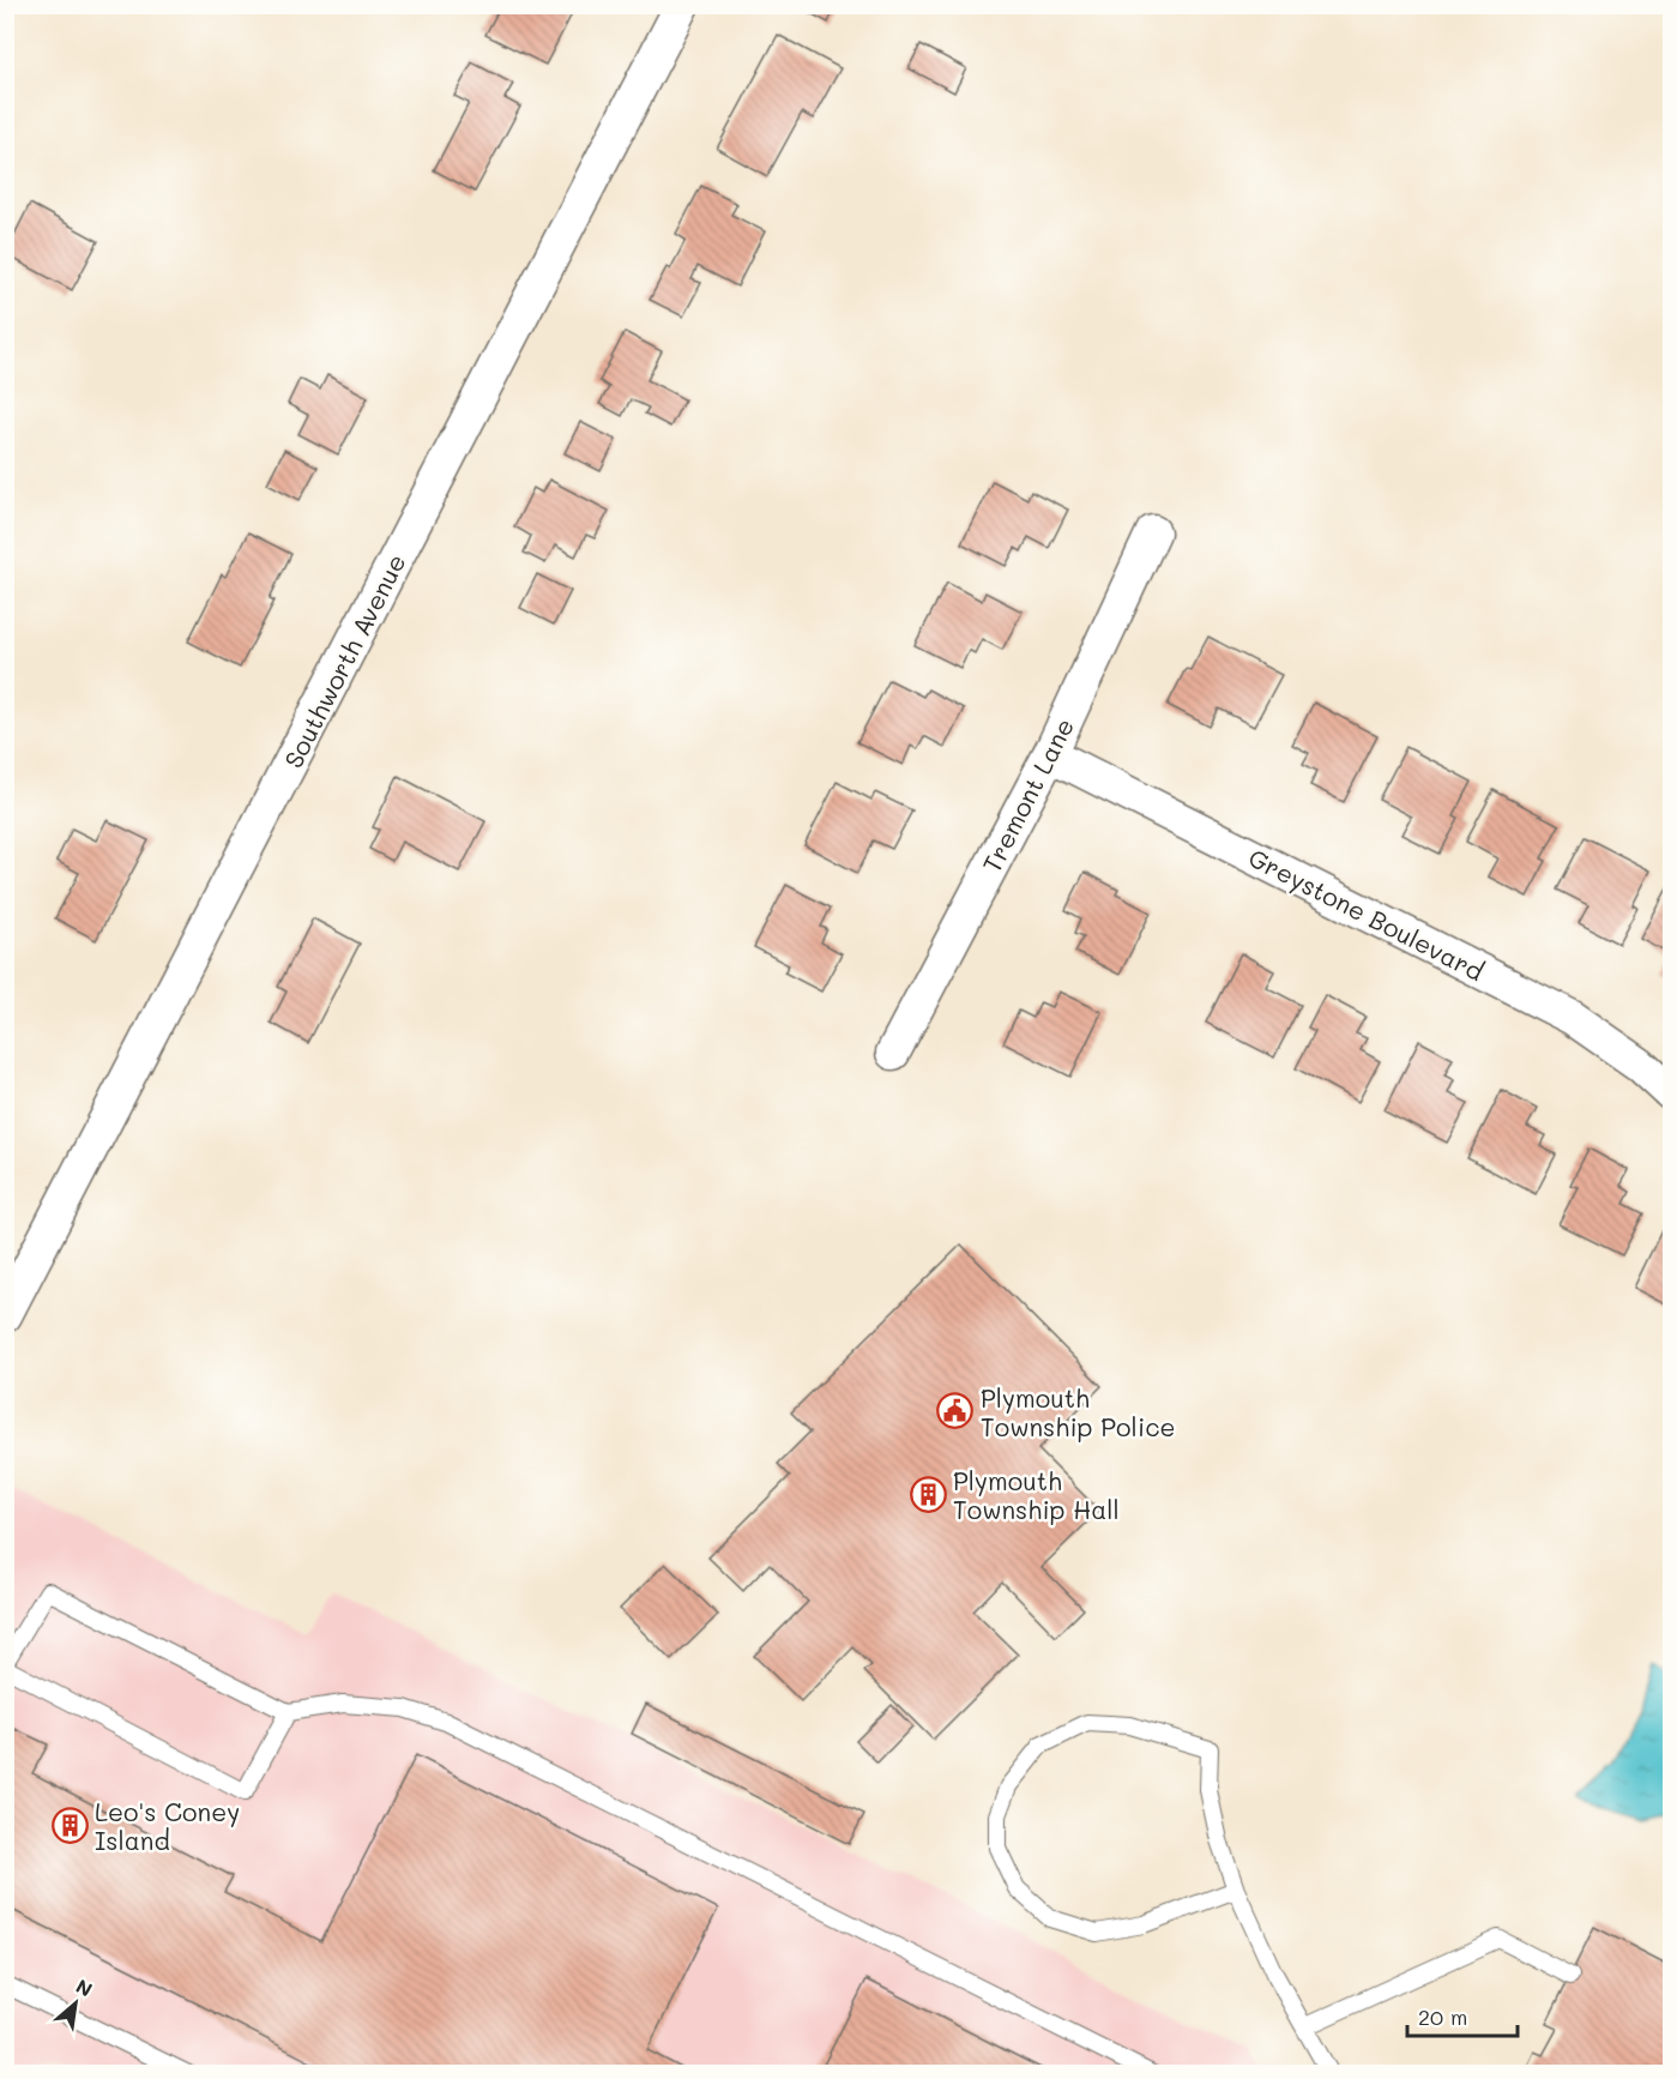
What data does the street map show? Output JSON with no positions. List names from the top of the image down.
{
  "streets": {
    "street": ["Southworth Avenue", "Tremont Lane", "Greystone Boulevard"]
  },
  "crossings": [
    ["Tremont Lane", "Greystone Boulevard"]
  ],
  "places": {
    "public building": ["Plymouth Township Police"],
    "building": ["Plymouth Township Hall", "Leo's Coney Island"]
  },
  "scale_bar": "20 m",
  "north": "top right"
}
